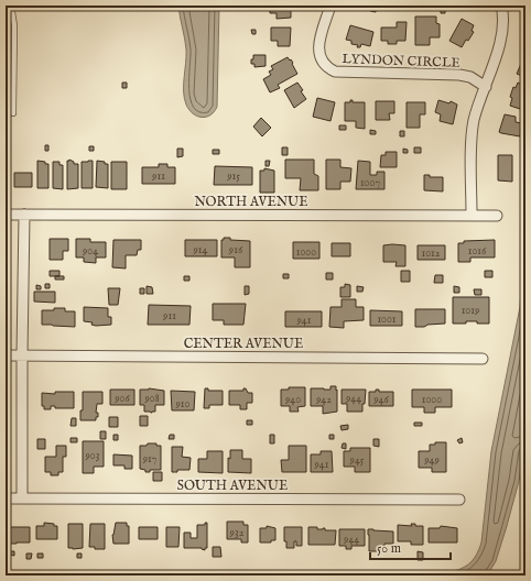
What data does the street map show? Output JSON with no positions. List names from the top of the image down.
{
  "streets": {
    "street": [
      "LYNDON CIRCLE",
      "NORTH AVENUE",
      "CENTER AVENUE",
      "SOUTH AVENUE"
    ]
  },
  "house_numbers": [
    "911",
    "915",
    "1007",
    "914",
    "916",
    "904",
    "1016",
    "1000",
    "1012",
    "1019",
    "911",
    "1001",
    "941",
    "906",
    "908",
    "944",
    "940",
    "942",
    "946",
    "1000",
    "910",
    "903",
    "917",
    "945",
    "949",
    "941",
    "932",
    "944"
  ],
  "scale_bar": "50 m"
}
